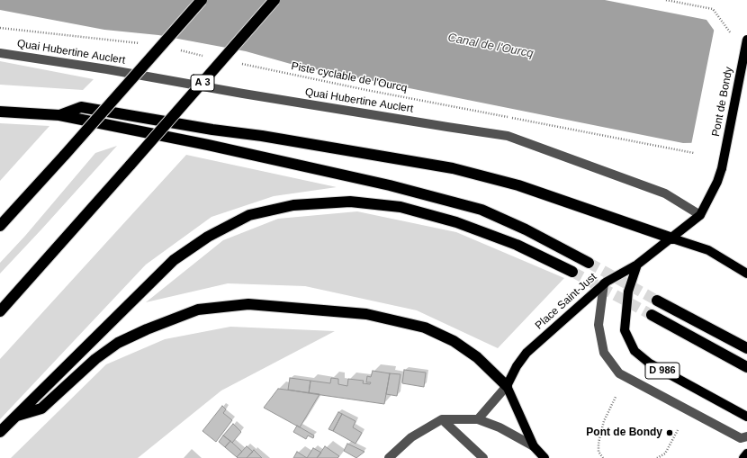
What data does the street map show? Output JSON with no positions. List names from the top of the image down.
{
  "streets": {
    "highway": ["A 3"],
    "main road": ["Pont de Bondy", "Place Saint-Just", "D 986"],
    "street": ["Quai Hubertine Auclert"],
    "path": ["Piste cyclable de l'Ourcq"]
  },
  "crossings": [
    ["Quai Hubertine Auclert", "Pont de Bondy"],
    ["Quai Hubertine Auclert", "Place Saint-Just"],
    ["Pont de Bondy", "Place Saint-Just"],
    ["Place Saint-Just", "D 986"]
  ],
  "water": ["Canal de l'Ourcq"],
  "places": ["Pont de Bondy"]
}
